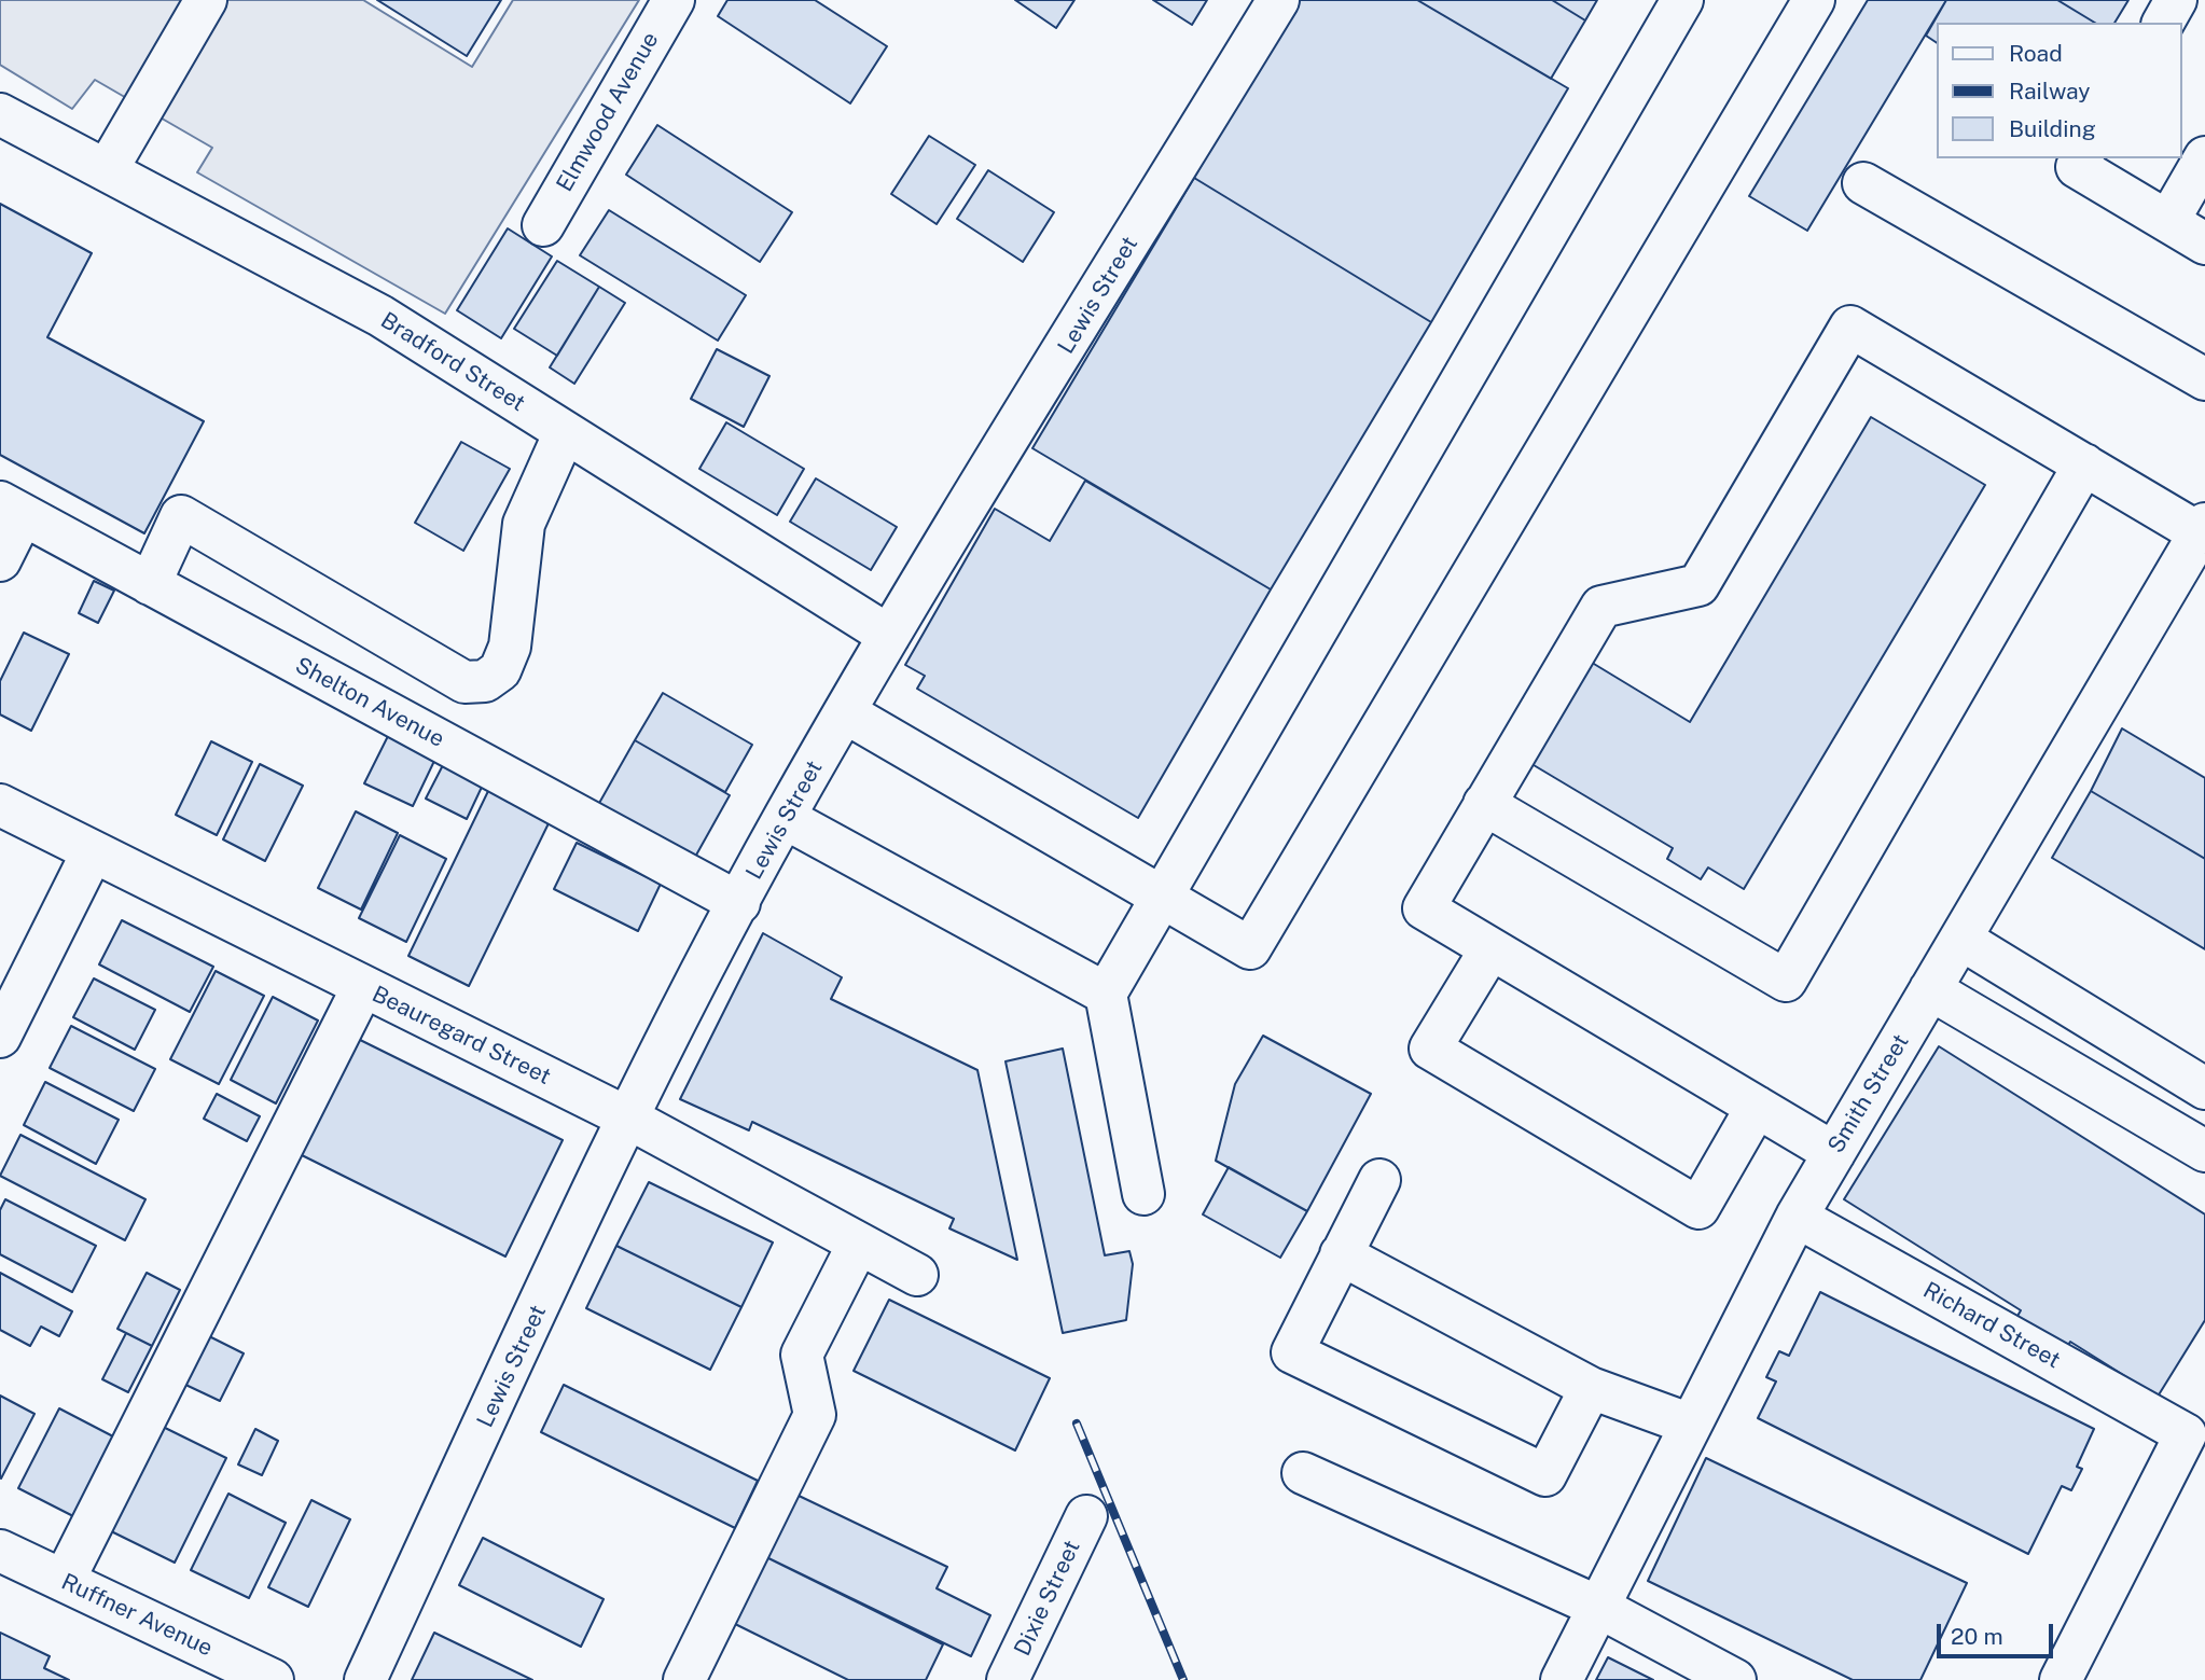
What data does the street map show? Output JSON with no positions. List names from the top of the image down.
{
  "streets": {
    "street": [
      "Elmwood Avenue",
      "Lewis Street",
      "Bradford Street",
      "Shelton Avenue",
      "Beauregard Street",
      "Smith Street",
      "Richard Street",
      "Dixie Street",
      "Ruffner Avenue"
    ]
  },
  "crossings": [
    ["Lewis Street", "Bradford Street"],
    ["Lewis Street", "Shelton Avenue"],
    ["Lewis Street", "Beauregard Street"],
    ["Smith Street", "Richard Street"]
  ],
  "legend": ["Road", "Railway", "Building"],
  "scale_bar": "20 m"
}
